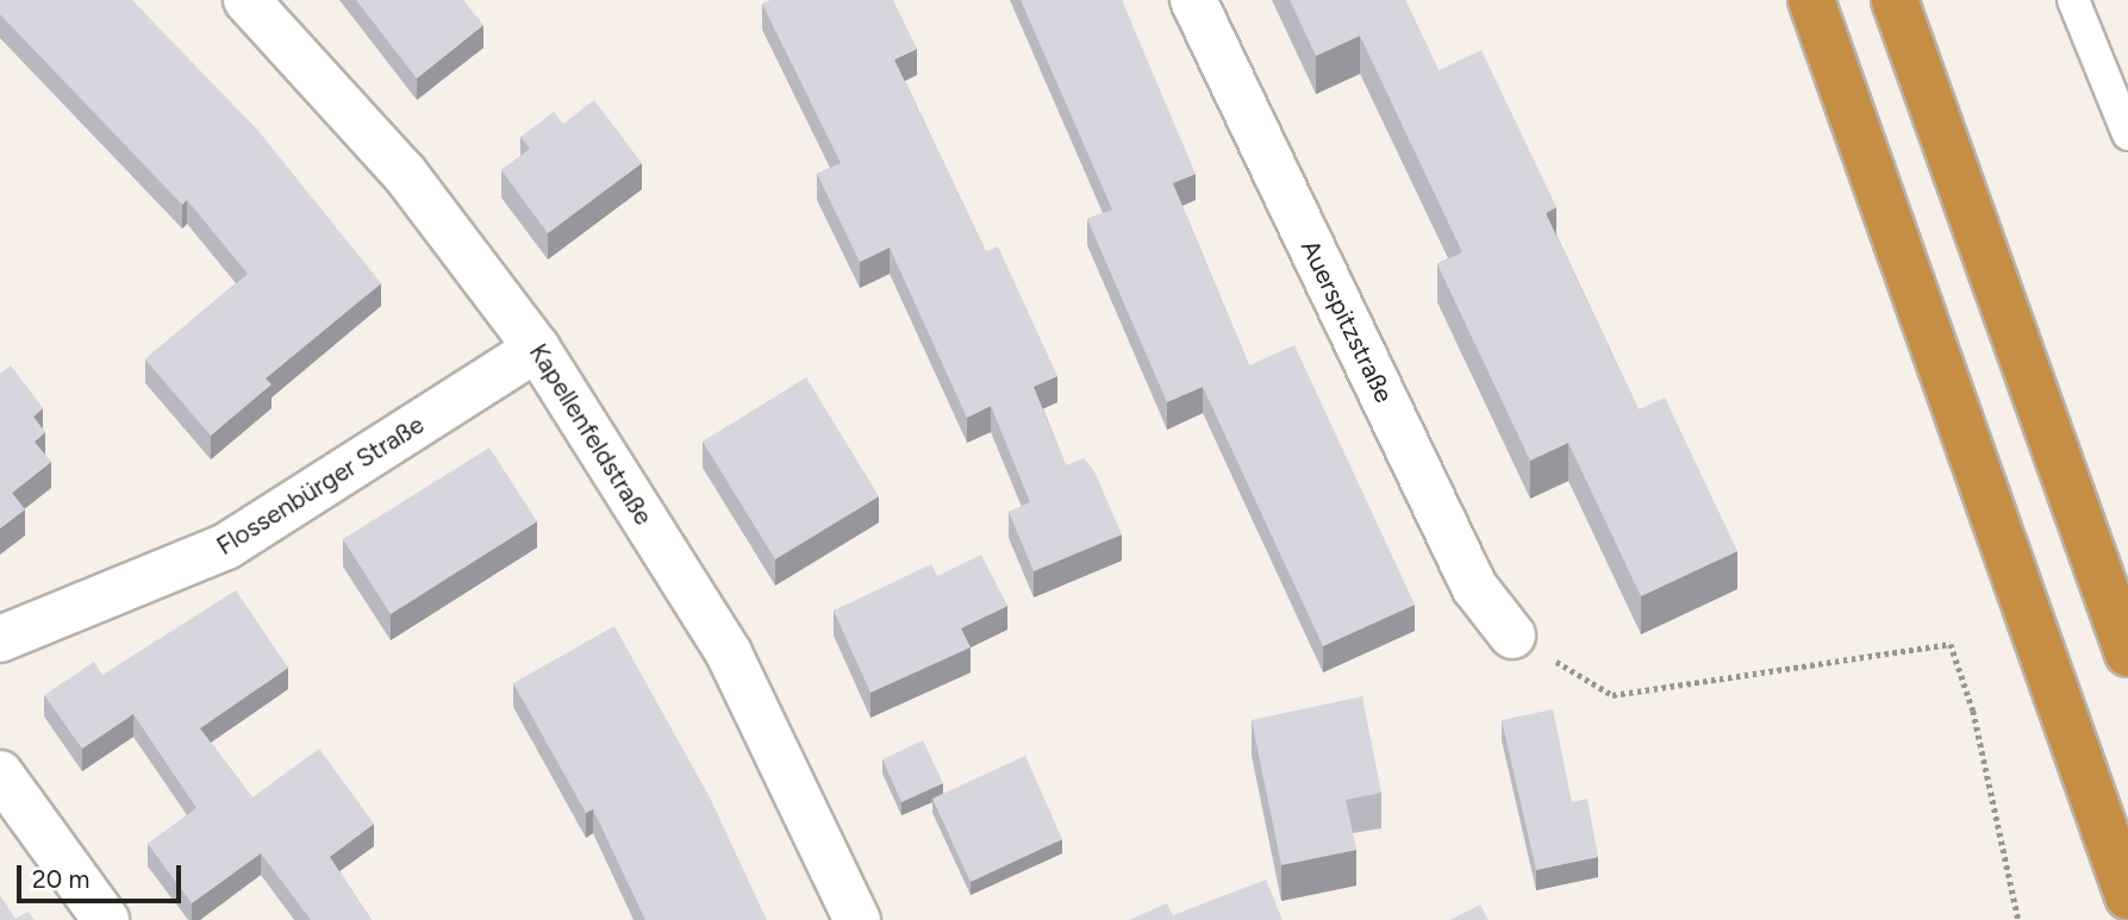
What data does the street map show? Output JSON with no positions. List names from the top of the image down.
{
  "streets": {
    "street": ["Auerspitzstraße", "Kapellenfeldstraße", "Flossenbürger Straße"]
  },
  "crossings": [
    ["Kapellenfeldstraße", "Flossenbürger Straße"]
  ],
  "scale_bar": "20 m"
}
